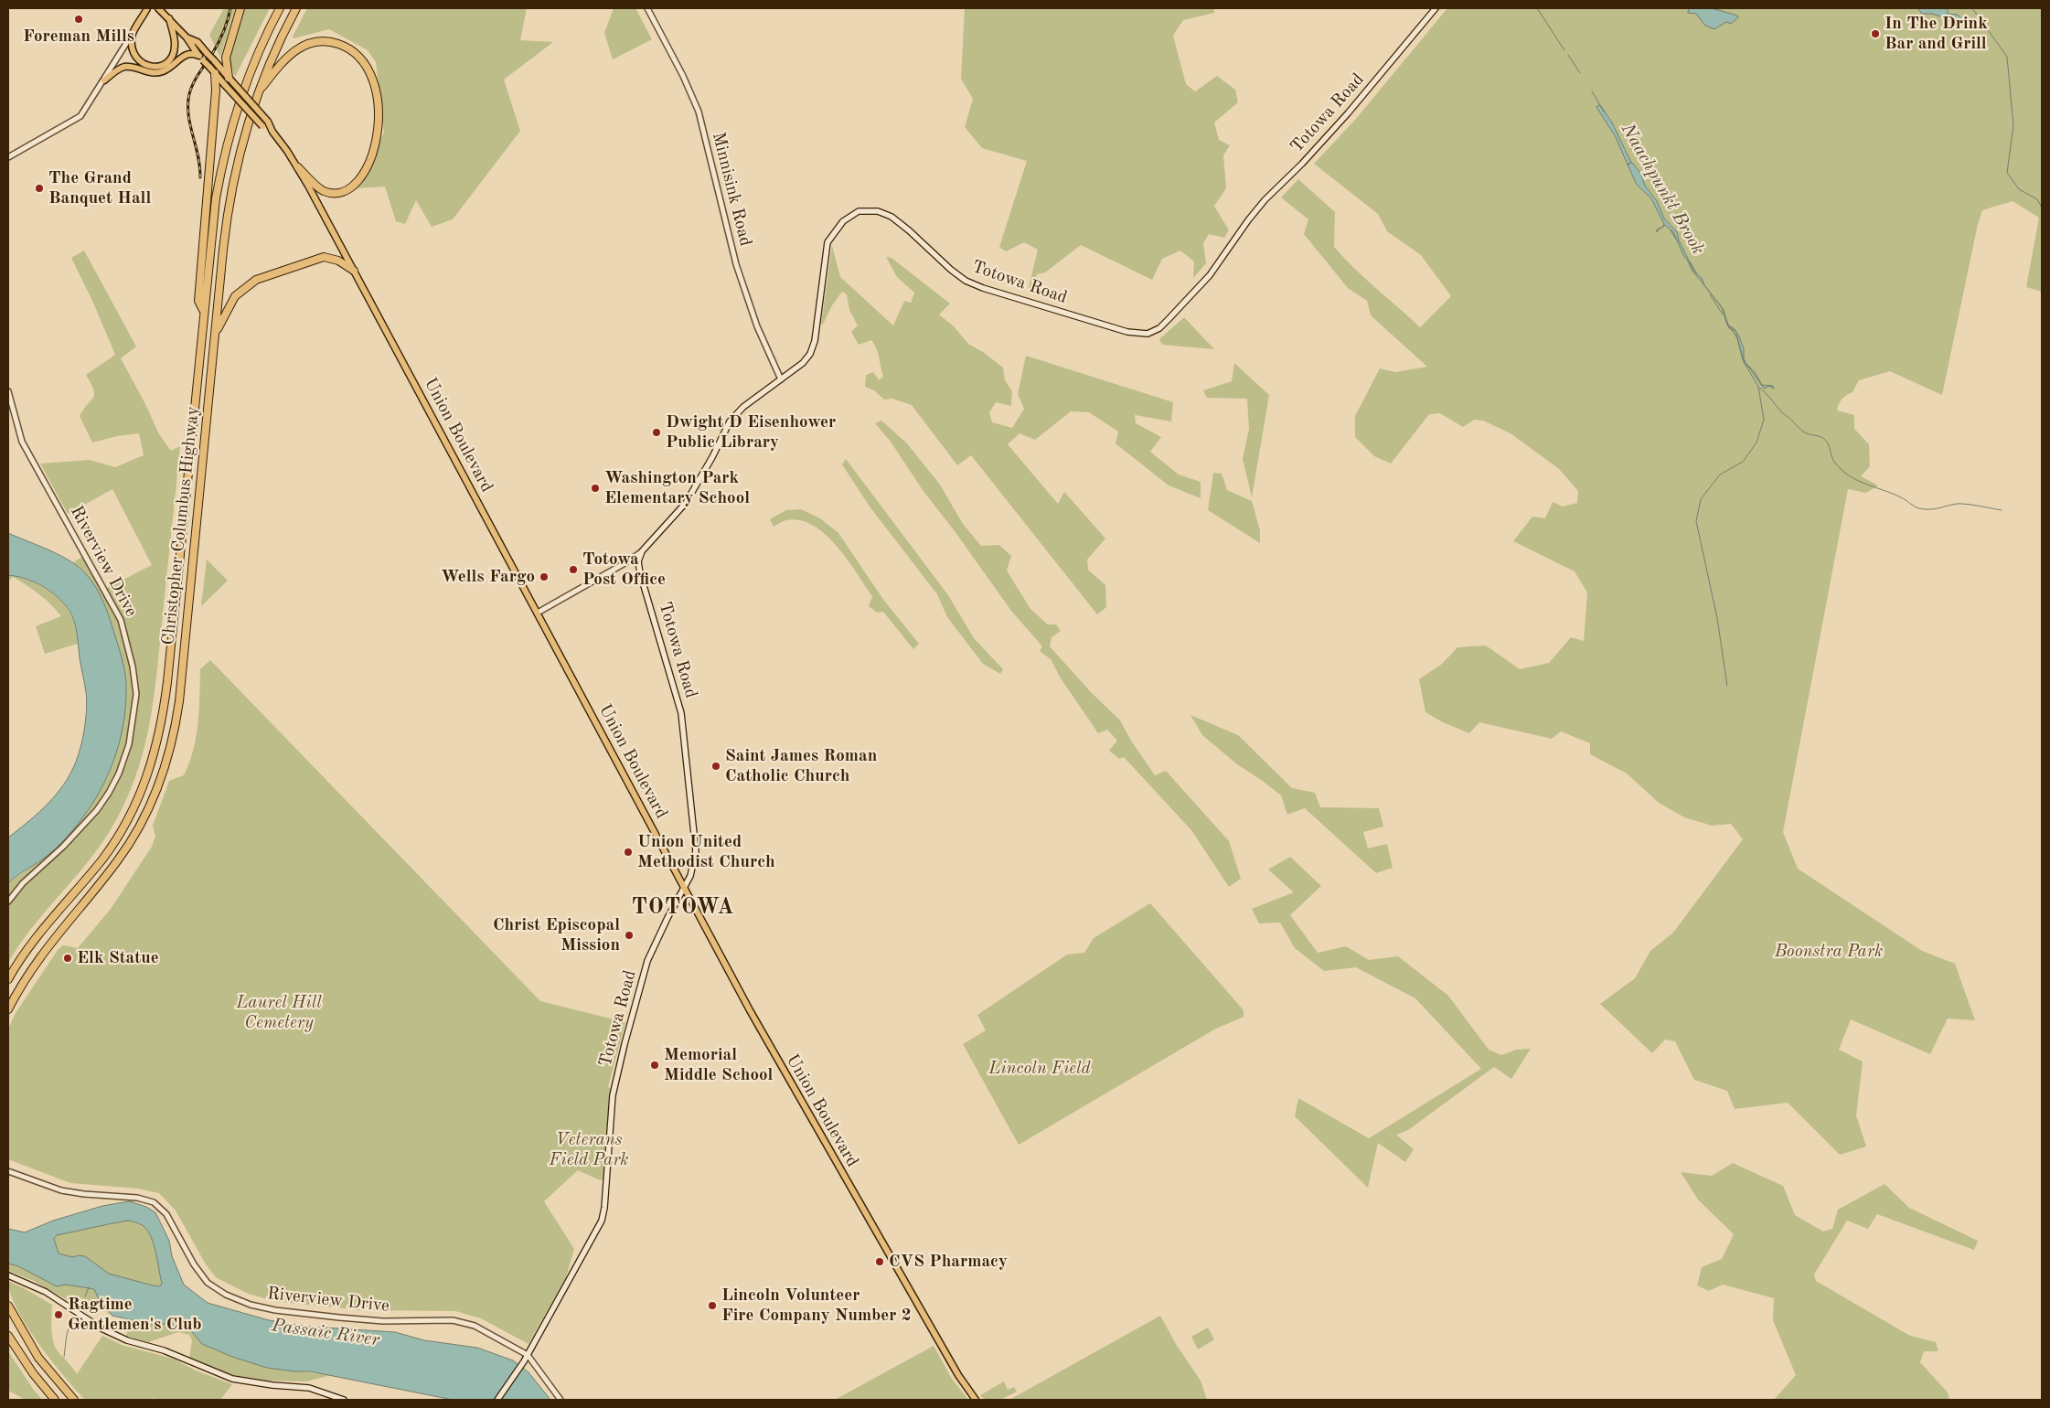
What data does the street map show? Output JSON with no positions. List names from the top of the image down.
{
  "streets": {
    "highway": ["Christopher Columbus Highway"],
    "main road": ["Totowa Road", "Union Boulevard"],
    "street": ["Minnisink Road", "Riverview Drive"]
  },
  "crossings": [
    ["Totowa Road", "Minnisink Road"],
    ["Totowa Road", "Union Boulevard"],
    ["Totowa Road", "Riverview Drive"]
  ],
  "districts": ["TOTOWA"],
  "water": ["Naachpunkt Brook", "Passaic River"],
  "parks": [
    "Boonstra Park",
    "Laurel Hill Cemetery",
    "Lincoln Field",
    "Veterans Field Park"
  ],
  "places": [
    "Foreman Mills",
    "In The Drink Bar and Grill",
    "The Grand Banquet Hall",
    "Dwight D Eisenhower Public Library",
    "Washington Park Elementary School",
    "Totowa Post Office",
    "Wells Fargo",
    "Saint James Roman Catholic Church",
    "Union United Methodist Church",
    "Christ Episcopal Mission",
    "Elk Statue",
    "Memorial Middle School",
    "CVS Pharmacy",
    "Lincoln Volunteer Fire Company Number 2",
    "Ragtime Gentlemen's Club"
  ]
}
